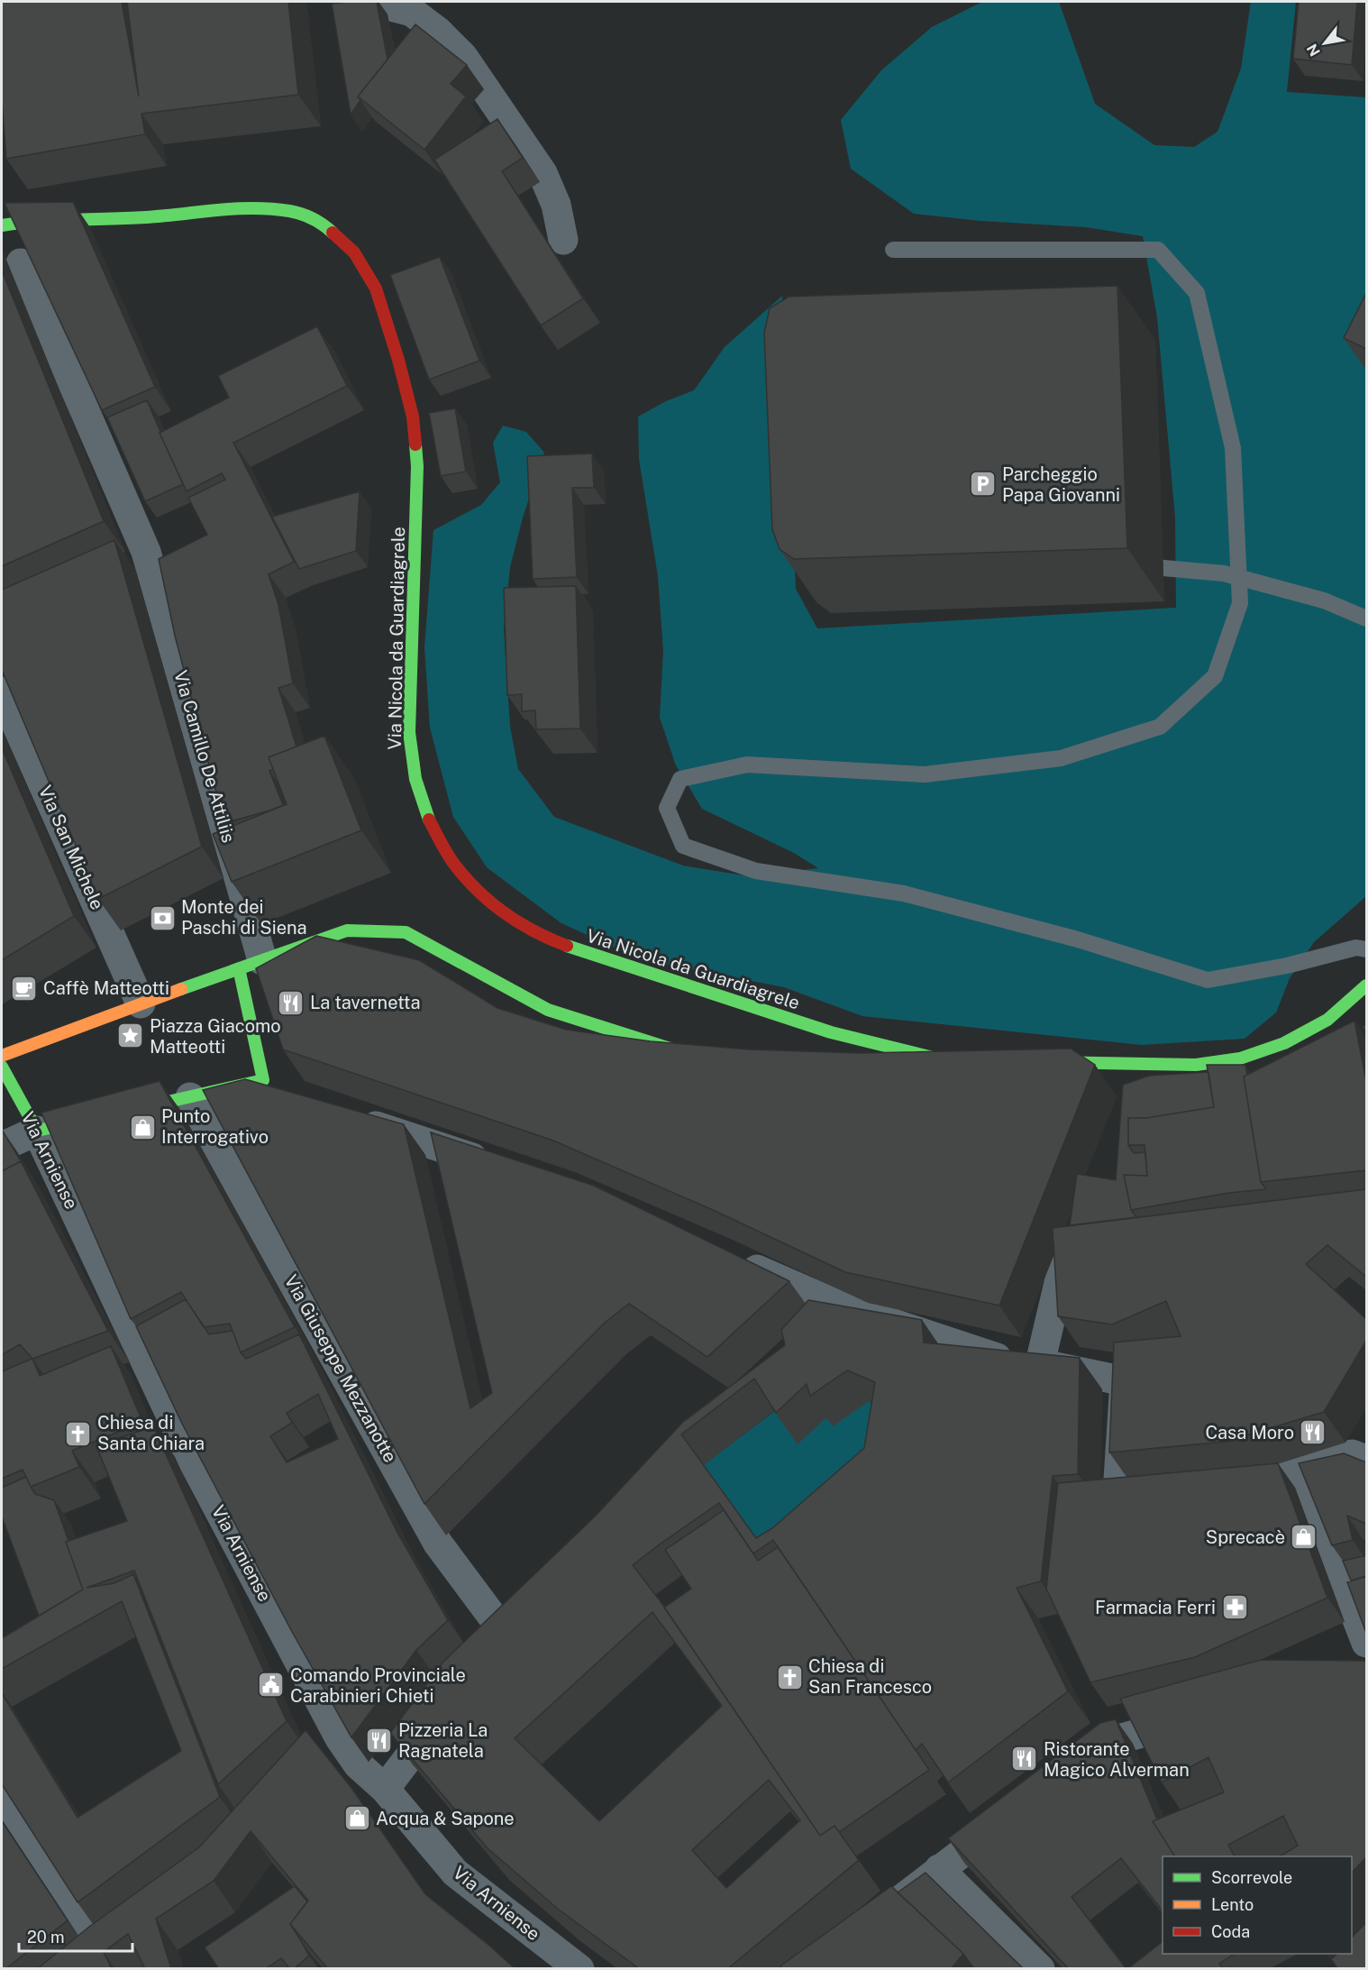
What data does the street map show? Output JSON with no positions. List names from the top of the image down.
{
  "streets": {
    "main road": ["Via Nicola da Guardiagrele", "Via Arniense"],
    "street": ["Via Camillo De Attiliis", "Via San Michele", "Via Giuseppe Mezzanotte"]
  },
  "places": {
    "parking": ["Parcheggio Papa Giovanni"],
    "bank": ["Monte dei Paschi di Siena"],
    "cafe": ["Caffè Matteotti"],
    "restaurant": [
      "La tavernetta",
      "Casa Moro",
      "Pizzeria La Ragnatela",
      "Ristorante Magico Alverman"
    ],
    "place": ["Piazza Giacomo Matteotti"],
    "shop": ["Punto Interrogativo", "Sprecacè", "Acqua & Sapone"],
    "church": ["Chiesa di Santa Chiara", "Chiesa di San Francesco"],
    "pharmacy": ["Farmacia Ferri"],
    "public building": ["Comando Provinciale Carabinieri Chieti"]
  },
  "legend": ["Scorrevole", "Lento", "Coda"],
  "scale_bar": "20 m",
  "north": "bottom left"
}
